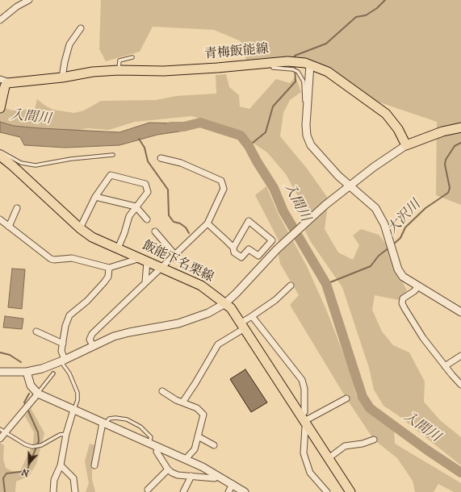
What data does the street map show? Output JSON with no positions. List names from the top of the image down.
{
  "streets": {
    "main road": ["青梅飯能線", "飯能下名栗線"]
  },
  "water": ["入間川", "大沢川"],
  "north": "bottom"
}
